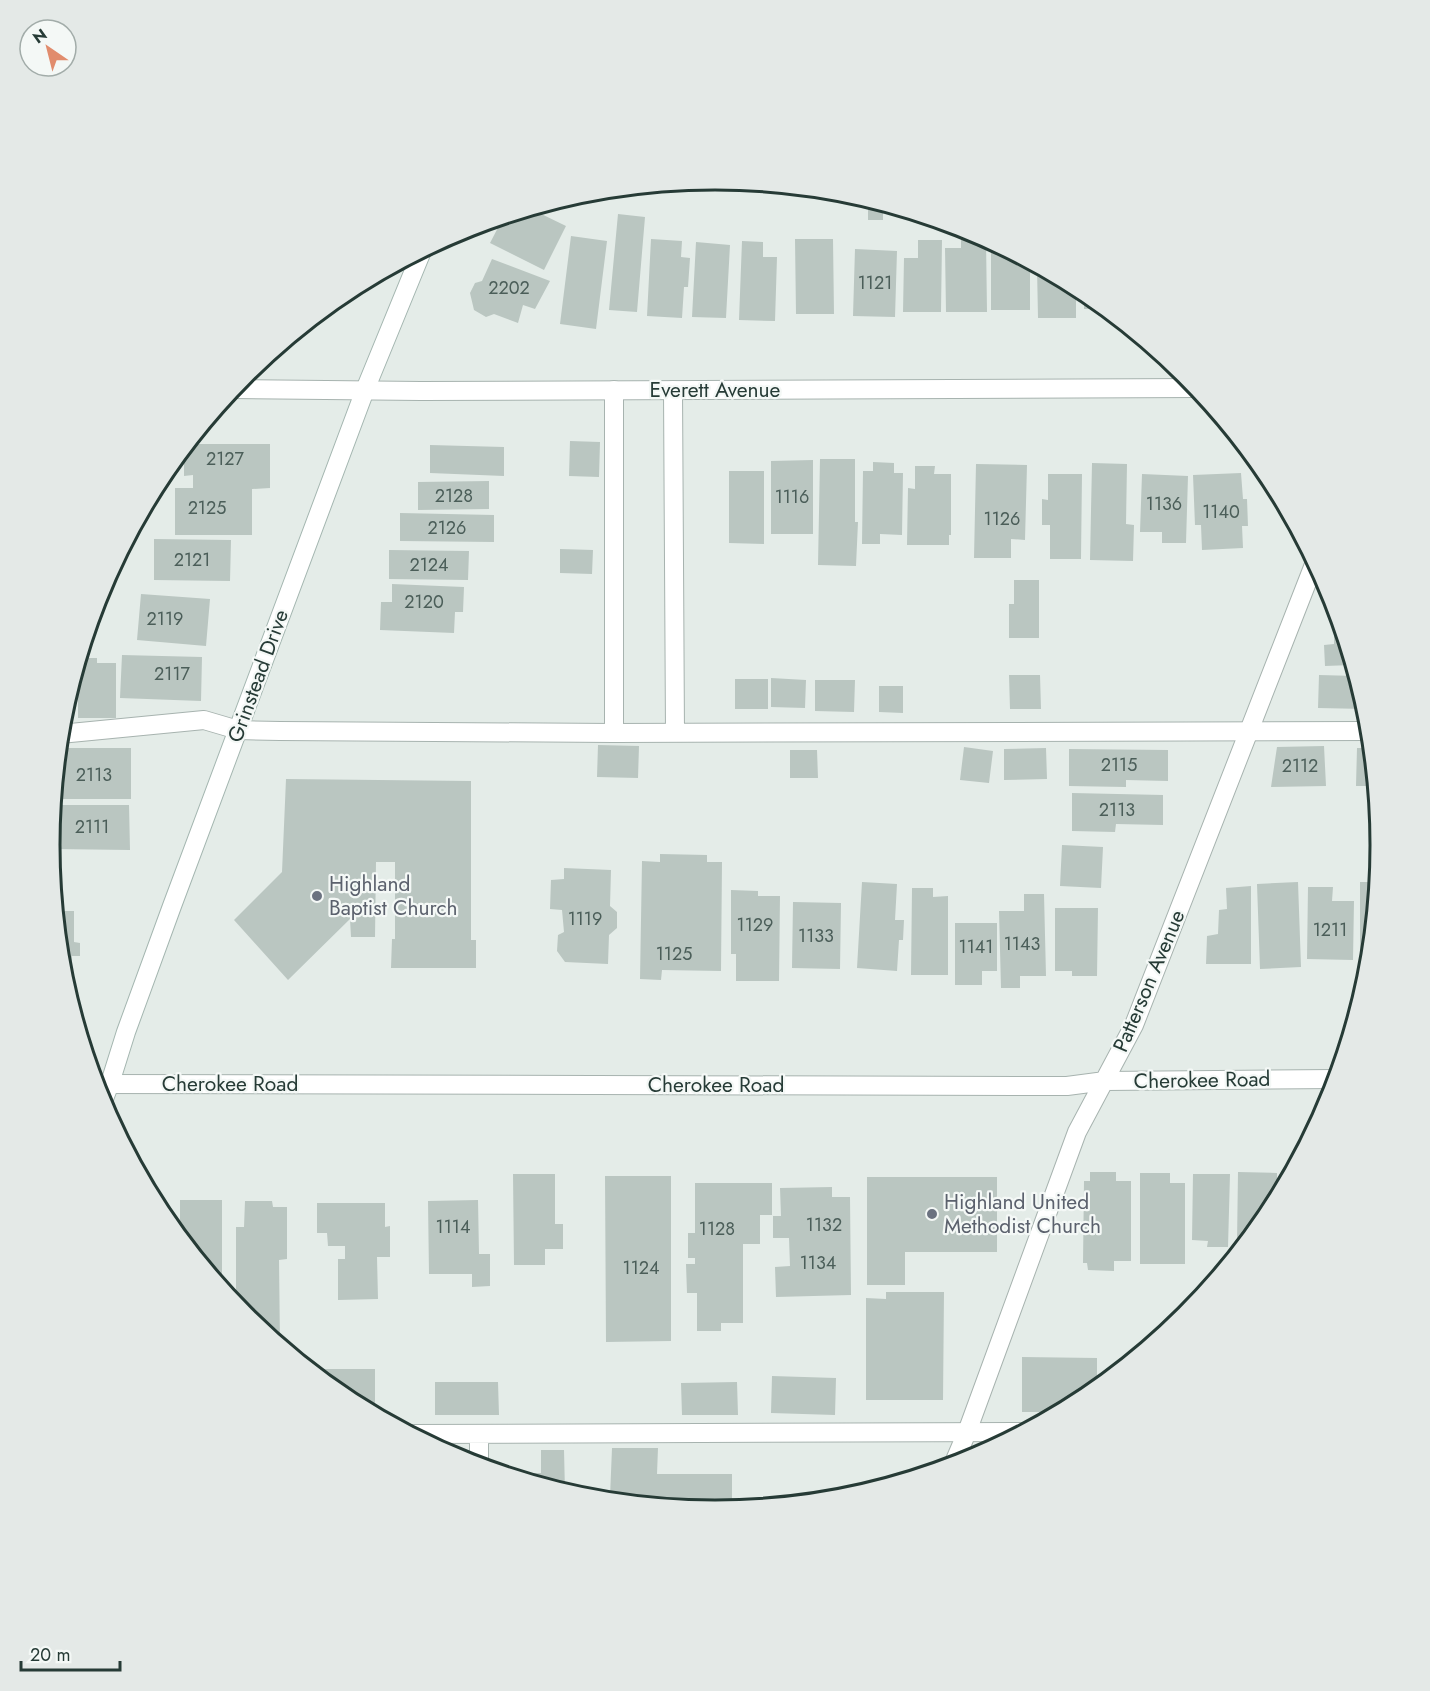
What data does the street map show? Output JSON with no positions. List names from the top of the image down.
{
  "streets": {
    "street": [
      "Everett Avenue",
      "Grinstead Drive",
      "Patterson Avenue",
      "Cherokee Road"
    ]
  },
  "crossings": [
    ["Everett Avenue", "Grinstead Drive"],
    ["Patterson Avenue", "Cherokee Road"]
  ],
  "places": ["Highland Baptist Church", "Highland United Methodist Church"],
  "house_numbers": [
    "1121",
    "2202",
    "2127",
    "2128",
    "1116",
    "1136",
    "2125",
    "1140",
    "1126",
    "2126",
    "2121",
    "2124",
    "2120",
    "2119",
    "2117",
    "2115",
    "2112",
    "2113",
    "2113",
    "2111",
    "1119",
    "1129",
    "1211",
    "1133",
    "1143",
    "1141",
    "1125",
    "1132",
    "1114",
    "1128",
    "1134",
    "1124"
  ],
  "scale_bar": "20 m",
  "north": "top left"
}
